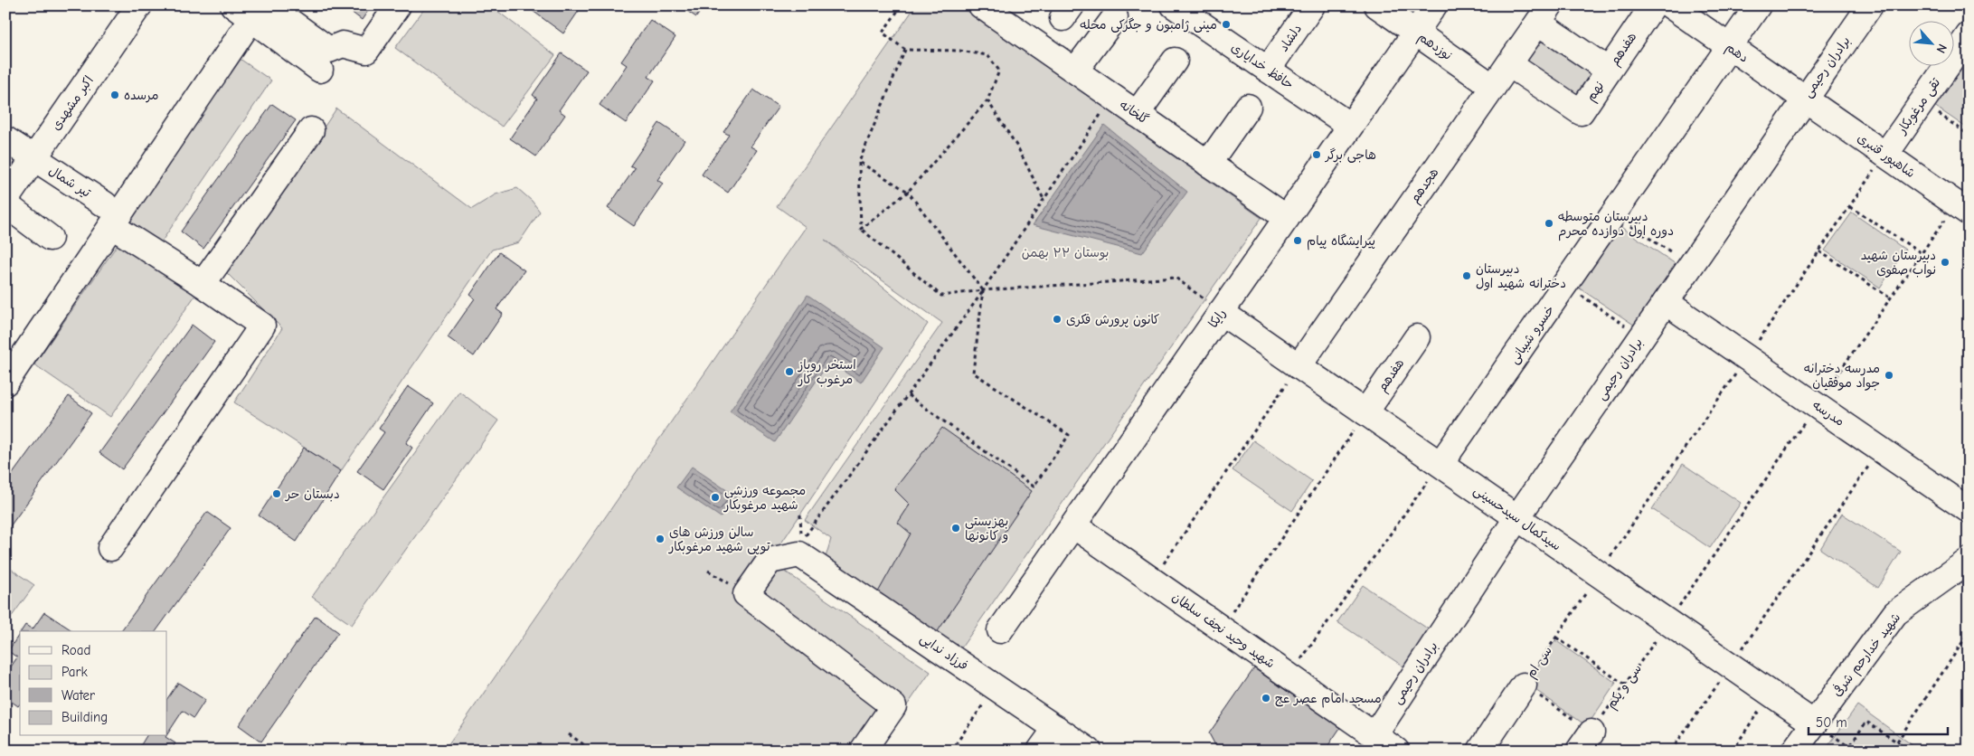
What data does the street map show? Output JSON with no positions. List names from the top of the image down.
{
  "streets": {
    "street": [
      "دلشاد",
      "نوزدهم",
      "هفدهم",
      "دهم",
      "حافظ خدایاری",
      "برادران رحیمی",
      "نهم",
      "اکبر مشهدی",
      "تقی مرغوبکار",
      "گلخانه",
      "شاهپور قنبری",
      "تیر شمال",
      "هجدهم",
      "رایکا",
      "خسرو شیبانی",
      "مدرسه",
      "سیدکمال سیدحسینی",
      "شهید وحید نجف سلطان",
      "فرزاد ندایی",
      "شهید خدارحم شرفی",
      "سی ام"
    ],
    "path": ["سی و یکم"]
  },
  "crossings": [
    ["دلشاد", "حافظ خدایاری"],
    ["نوزدهم", "هجدهم"],
    ["نوزدهم", "رایکا"],
    ["هفدهم", "نهم"],
    ["هفدهم", "سیدکمال سیدحسینی"],
    ["دهم", "برادران رحیمی"],
    ["دهم", "شاهپور قنبری"],
    ["دهم", "خسرو شیبانی"],
    ["حافظ خدایاری", "رایکا"],
    ["برادران رحیمی", "شاهپور قنبری"],
    ["برادران رحیمی", "مدرسه"],
    ["برادران رحیمی", "سیدکمال سیدحسینی"],
    ["برادران رحیمی", "شهید وحید نجف سلطان"],
    ["نهم", "هجدهم"],
    ["اکبر مشهدی", "تیر شمال"],
    ["تقی مرغوبکار", "شاهپور قنبری"],
    ["گلخانه", "رایکا"],
    ["هجدهم", "سیدکمال سیدحسینی"],
    ["رایکا", "سیدکمال سیدحسینی"],
    ["رایکا", "شهید وحید نجف سلطان"],
    ["خسرو شیبانی", "سیدکمال سیدحسینی"],
    ["سیدکمال سیدحسینی", "شهید خدارحم شرفی"],
    ["سیدکمال سیدحسینی", "سی ام"],
    ["سیدکمال سیدحسینی", "سی و یکم"]
  ],
  "parks": ["بوستان ۲۲ بهمن"],
  "places": [
    "مینی ژامبون و جگرکی محله",
    "مرسده",
    "هاجی برگر",
    "دبیرستان متوسطه دوره اول دوازده محرم",
    "پیرایشگاه پیام",
    "دبیرستان شهید نواب صفوی",
    "دبيرستان دخترانه شهید اول",
    "کانون پرورش فکری",
    "استخر روباز مرغوب کار",
    "مدرسه دخترانه جواد موفقیان",
    "دبستان حر",
    "مجموعه ورزشی شهید مرغوبکار",
    "بهزیستی و کانونها",
    "سالن ورزش های توپی شهید مرغوبکار",
    "مسجد امام عصر عج"
  ],
  "legend": [
    "Road",
    "Park",
    "Water",
    "Building"
  ],
  "scale_bar": "50 m",
  "north": "bottom right"
}
